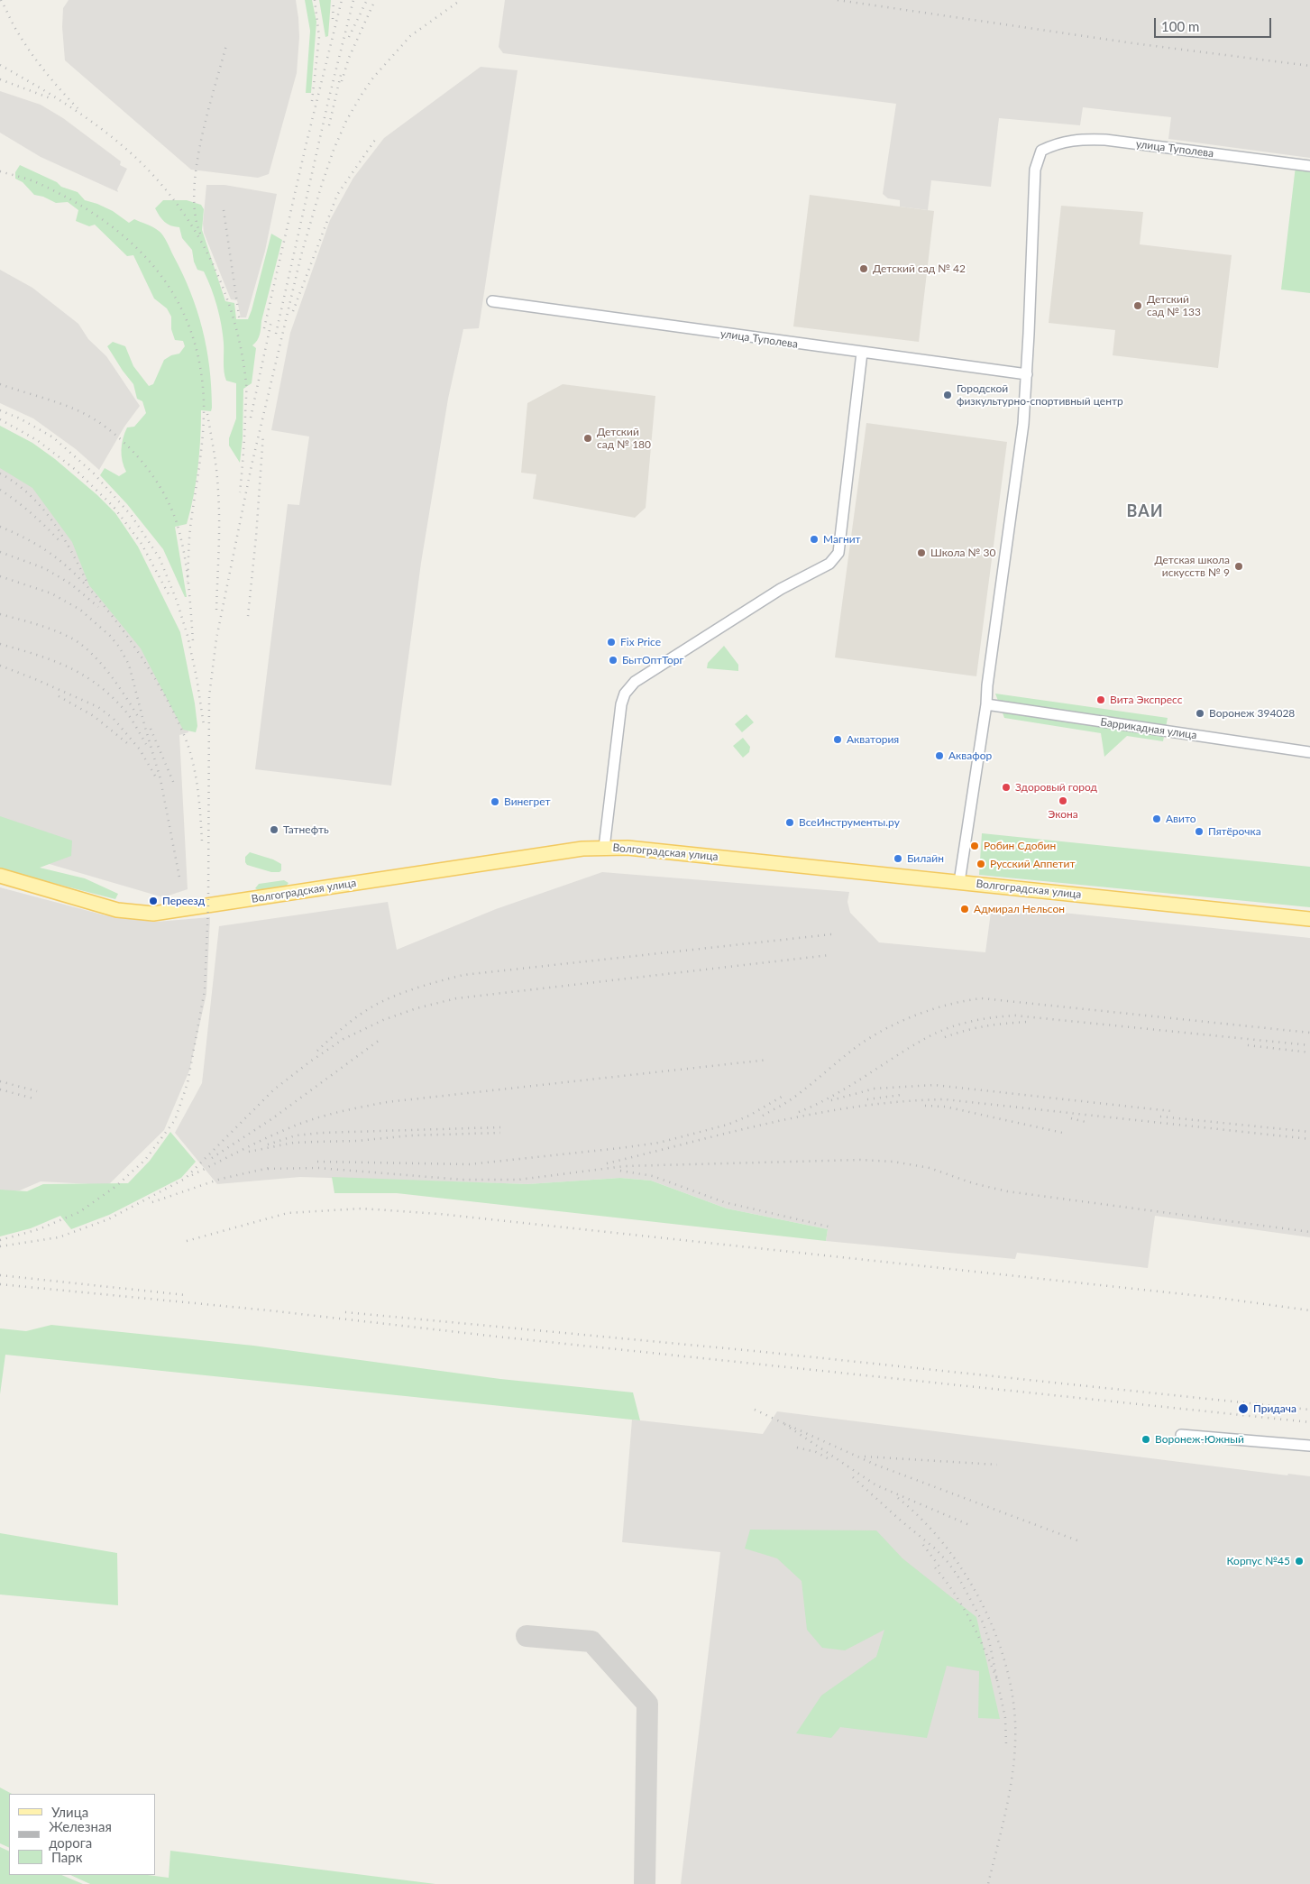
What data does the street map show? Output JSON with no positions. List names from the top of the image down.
{
  "streets": {
    "main road": ["Волгоградская улица"],
    "street": ["улица Туполева", "Баррикадная улица"]
  },
  "districts": ["ВАИ"],
  "places": [
    "Детский сад № 42",
    "Детский сад № 133",
    "Городской физкультурно-спортивный центр",
    "Детский сад № 180",
    "Магнит",
    "Школа № 30",
    "Детская школа искусств № 9",
    "Fix Price",
    "БытОптТорг",
    "Вита Экспресс",
    "Воронеж 394028",
    "Акватория",
    "Аквафор",
    "Здоровый город",
    "Экона",
    "Винегрет",
    "Авито",
    "ВсеИнструменты.ру",
    "Татнефть",
    "Пятёрочка",
    "Робин Сдобин",
    "Билайн",
    "Русский Аппетит",
    "Переезд",
    "Адмирал Нельсон",
    "Придача",
    "Воронеж-Южный",
    "Корпус №45"
  ],
  "legend": ["Улица", "Железная дорога", "Парк"],
  "scale_bar": "100 m"
}
